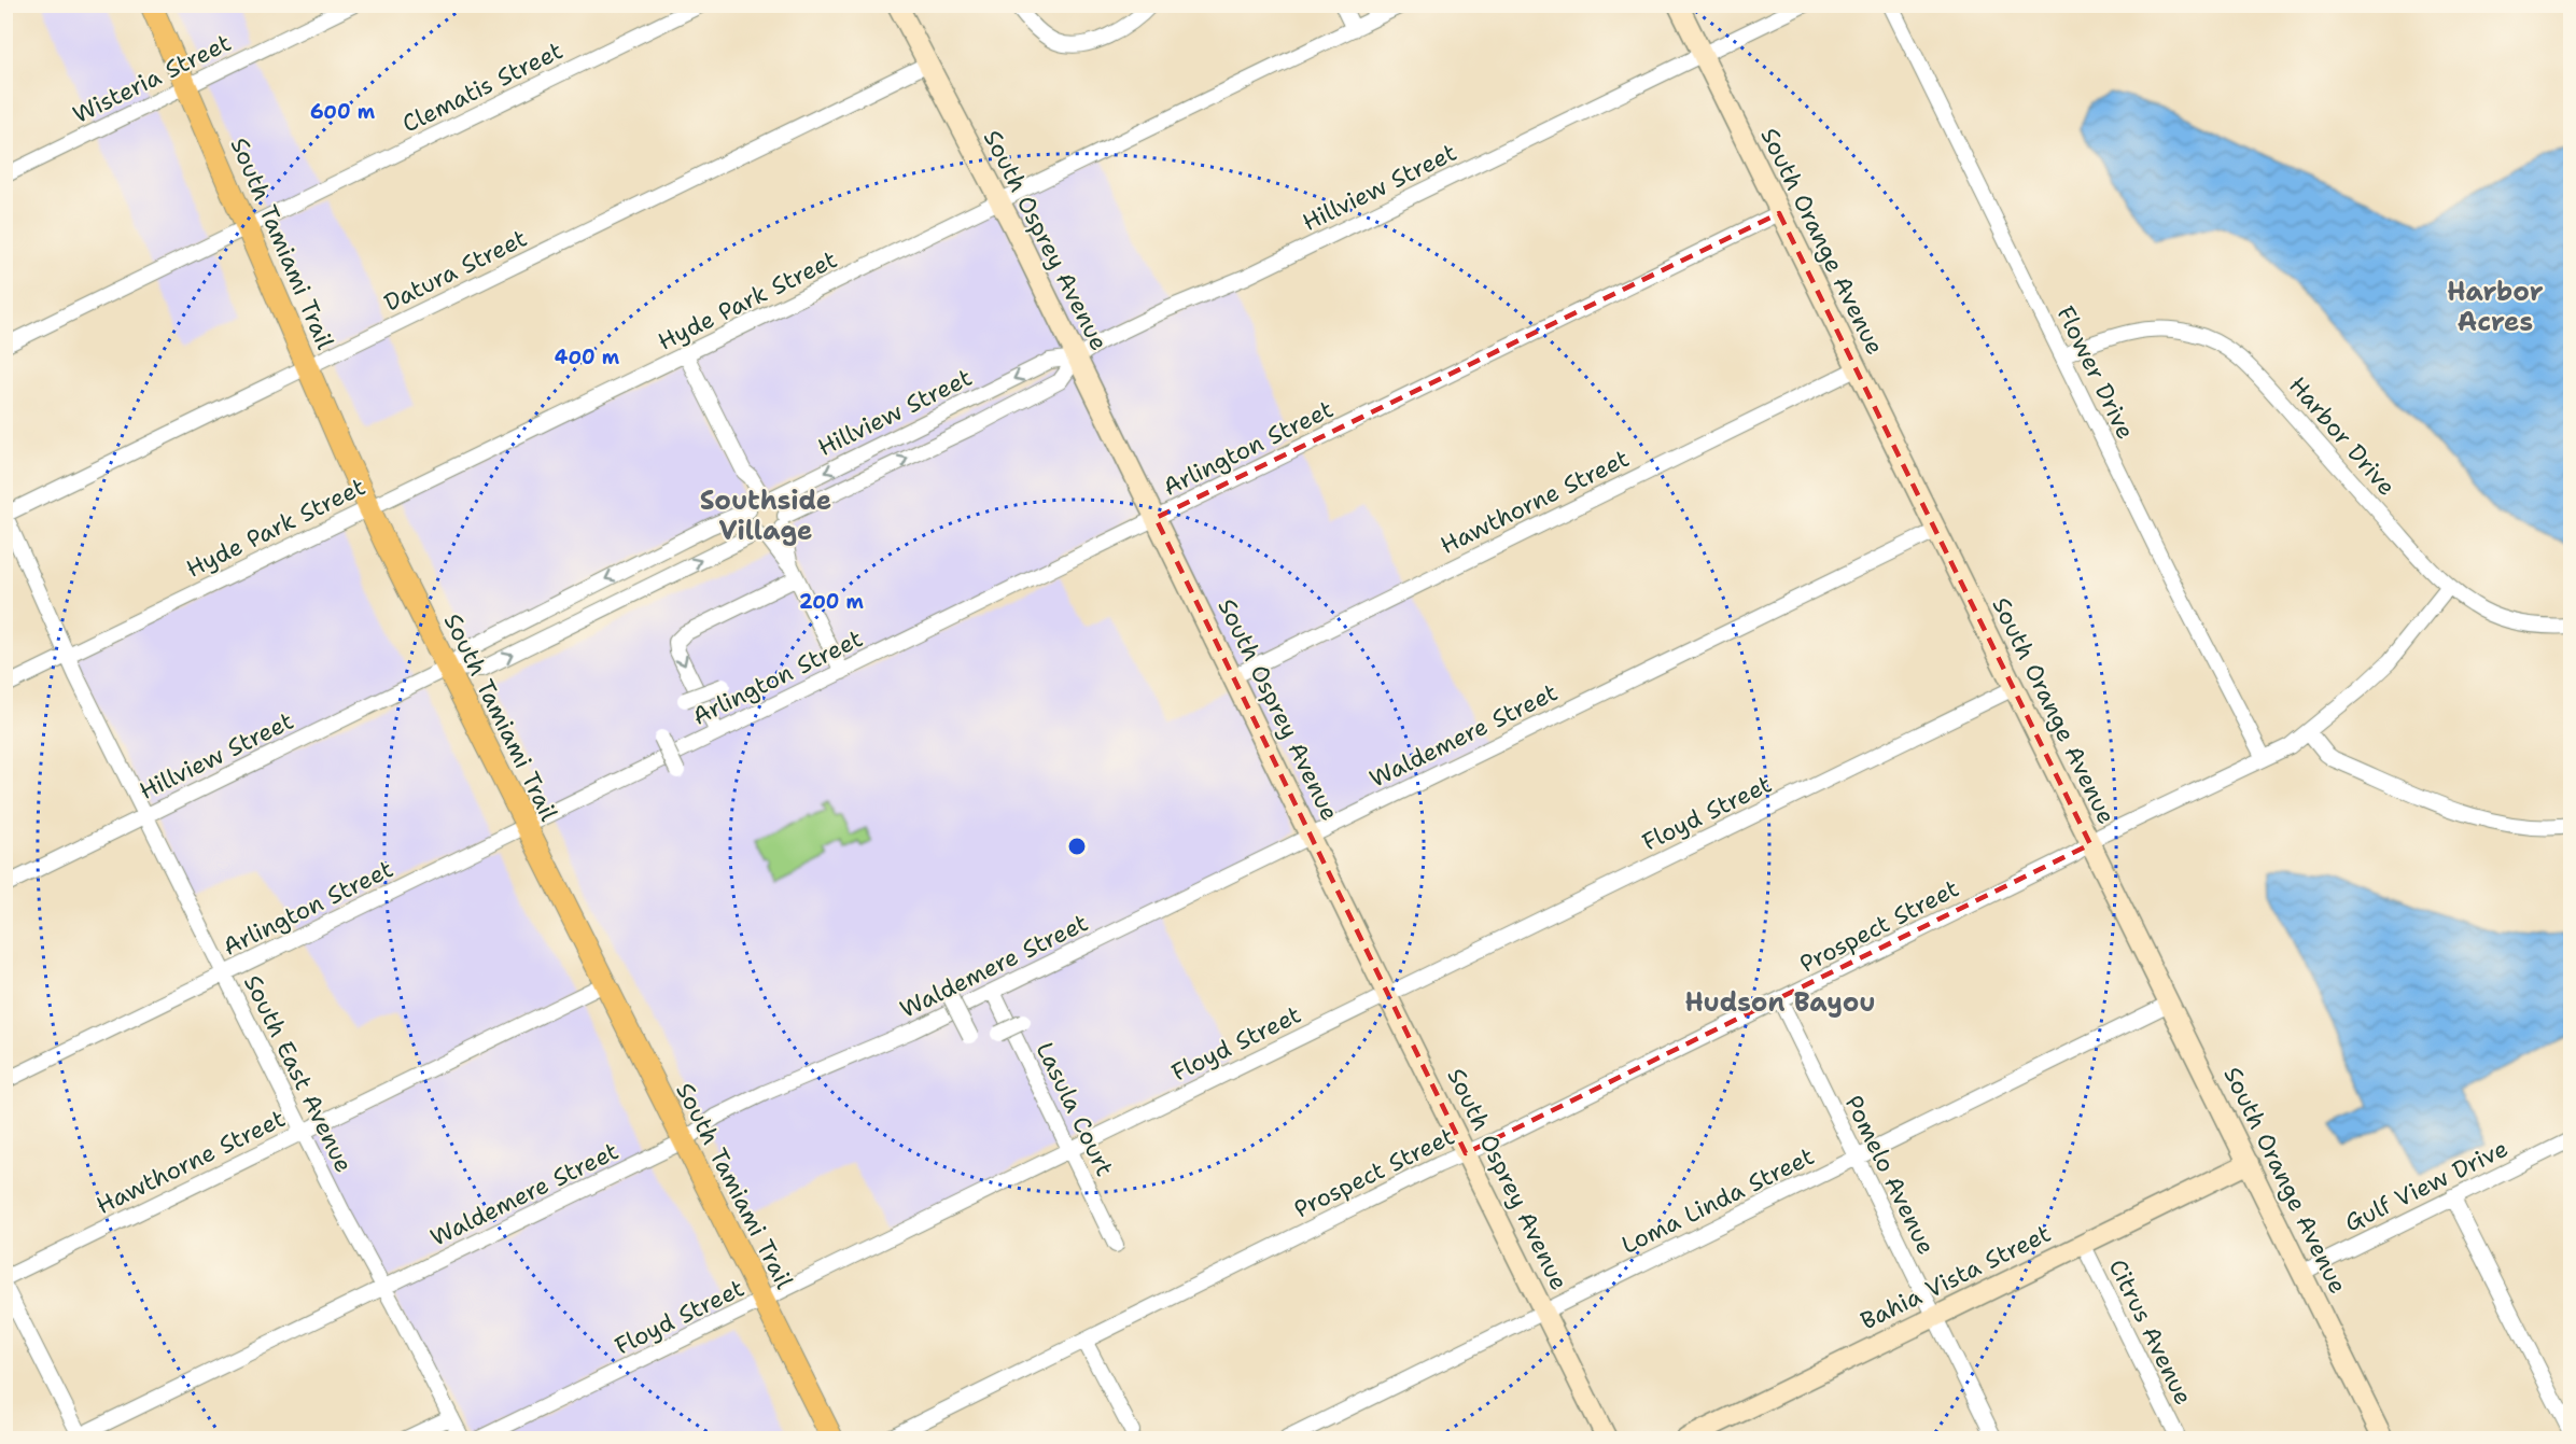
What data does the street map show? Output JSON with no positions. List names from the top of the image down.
{
  "streets": {
    "main road": ["South Tamiami Trail"],
    "street": [
      "Wisteria Street",
      "Clematis Street",
      "Hillview Street",
      "South Osprey Avenue",
      "South Orange Avenue",
      "Datura Street",
      "Hyde Park Street",
      "Flower Drive",
      "Harbor Drive",
      "Arlington Street",
      "Hawthorne Street",
      "Waldemere Street",
      "Floyd Street",
      "Prospect Street",
      "South East Avenue",
      "Lasula Court",
      "Pomelo Avenue",
      "Gulf View Drive",
      "Loma Linda Street",
      "Bahia Vista Street",
      "Citrus Avenue"
    ]
  },
  "crossings": [
    ["Wisteria Street", "South Tamiami Trail"],
    ["Clematis Street", "South Tamiami Trail"],
    ["Hillview Street", "South Osprey Avenue"],
    ["Hillview Street", "South Orange Avenue"],
    ["Hillview Street", "South Tamiami Trail"],
    ["Hillview Street", "South East Avenue"],
    ["South Osprey Avenue", "Datura Street"],
    ["South Osprey Avenue", "Hyde Park Street"],
    ["South Osprey Avenue", "Arlington Street"],
    ["South Osprey Avenue", "Hawthorne Street"],
    ["South Osprey Avenue", "Waldemere Street"],
    ["South Osprey Avenue", "Floyd Street"],
    ["South Osprey Avenue", "Prospect Street"],
    ["South Osprey Avenue", "Loma Linda Street"],
    ["South Orange Avenue", "Arlington Street"],
    ["South Orange Avenue", "Hawthorne Street"],
    ["South Orange Avenue", "Waldemere Street"],
    ["South Orange Avenue", "Floyd Street"],
    ["South Orange Avenue", "Prospect Street"],
    ["South Orange Avenue", "Gulf View Drive"],
    ["South Orange Avenue", "Loma Linda Street"],
    ["South Orange Avenue", "Bahia Vista Street"],
    ["South Tamiami Trail", "Datura Street"],
    ["South Tamiami Trail", "Hyde Park Street"],
    ["South Tamiami Trail", "Arlington Street"],
    ["South Tamiami Trail", "Hawthorne Street"],
    ["South Tamiami Trail", "Waldemere Street"],
    ["South Tamiami Trail", "Floyd Street"],
    ["Datura Street", "South East Avenue"],
    ["Hyde Park Street", "South East Avenue"],
    ["Flower Drive", "Harbor Drive"],
    ["Arlington Street", "South East Avenue"],
    ["Hawthorne Street", "South East Avenue"],
    ["Waldemere Street", "South East Avenue"],
    ["Waldemere Street", "Lasula Court"],
    ["Floyd Street", "Lasula Court"],
    ["Prospect Street", "Pomelo Avenue"],
    ["Pomelo Avenue", "Loma Linda Street"],
    ["Pomelo Avenue", "Bahia Vista Street"],
    ["Bahia Vista Street", "Citrus Avenue"]
  ],
  "districts": ["Harbor Acres", "Southside Village", "Hudson Bayou"],
  "rings": ["600 m", "400 m", "200 m"]
}
